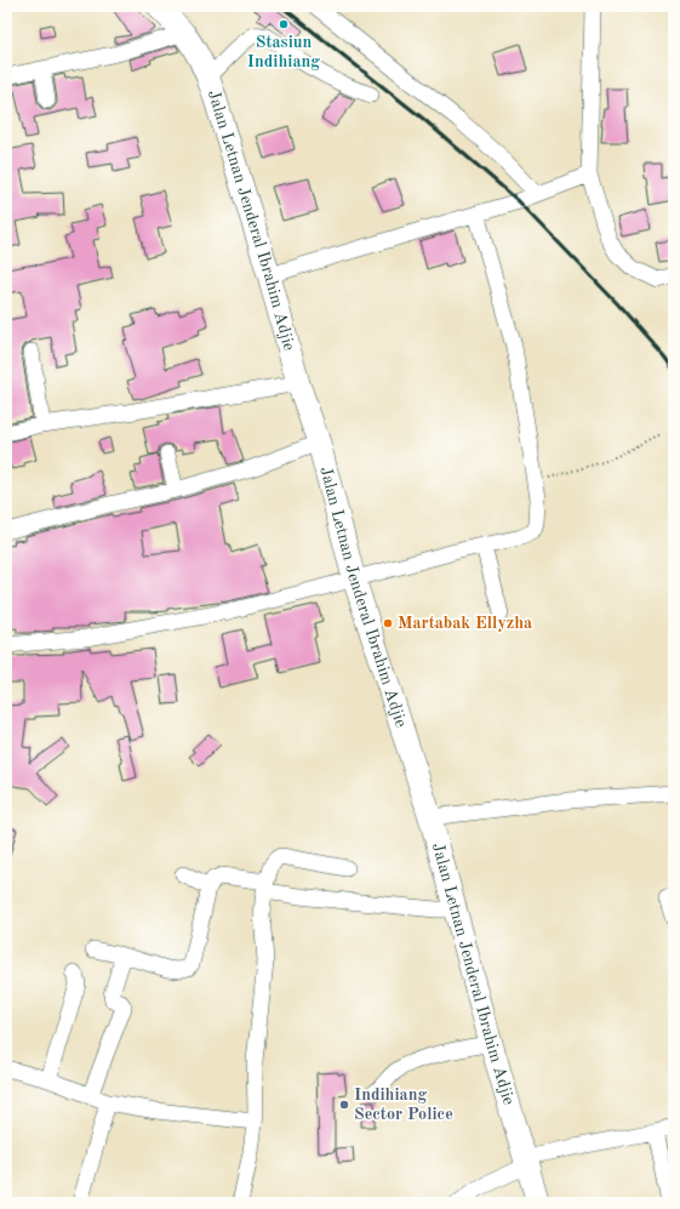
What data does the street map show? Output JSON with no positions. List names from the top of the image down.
{
  "streets": {
    "highway": ["Jalan Letnan Jenderal Ibrahim Adjie"]
  },
  "places": ["Stasiun Indihiang", "Martabak Ellyzha", "Indihiang Sector Police"]
}
